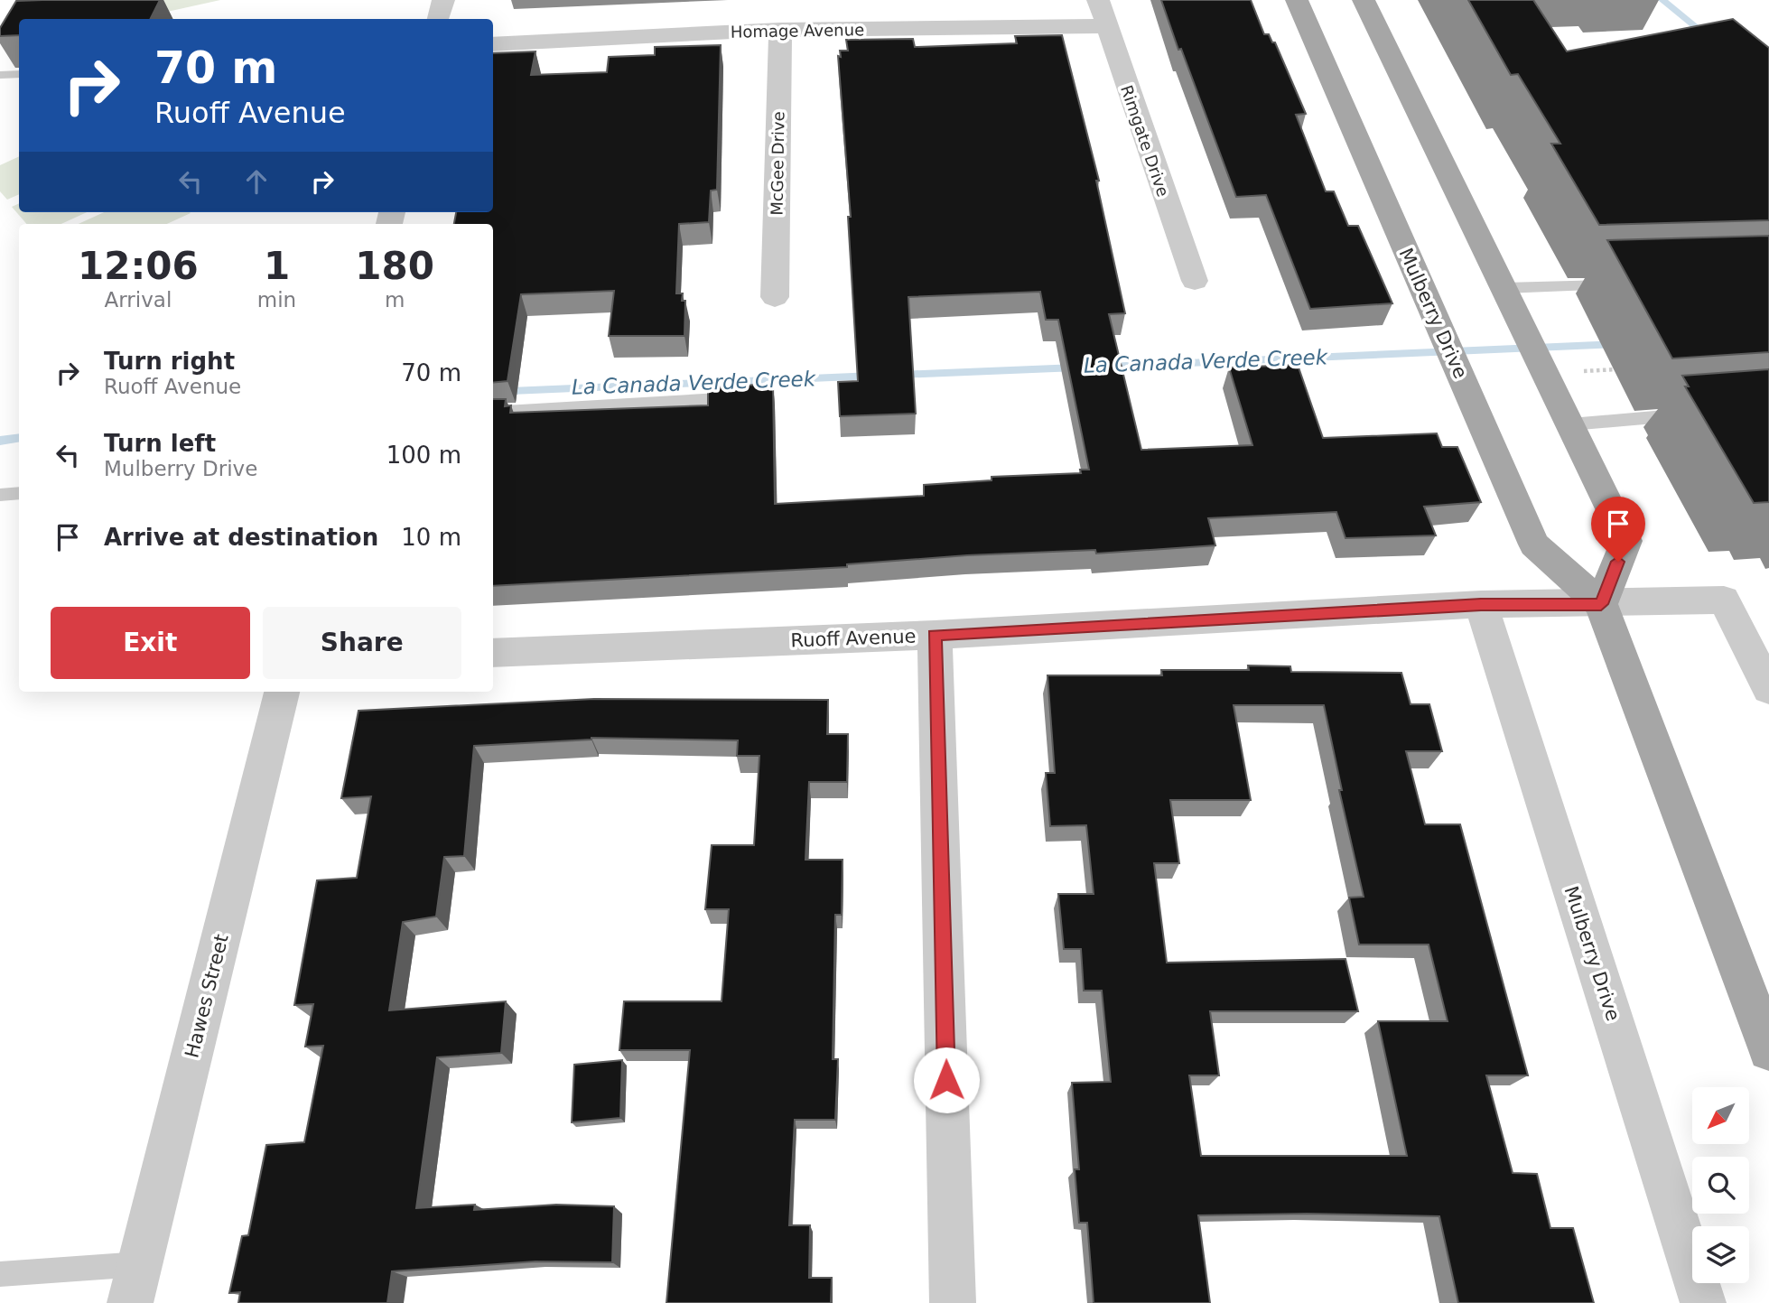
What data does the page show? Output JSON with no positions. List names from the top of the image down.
{
  "streets": {
    "main road": ["Mulberry Drive"],
    "street": [
      "Homage Avenue",
      "Rimgate Drive",
      "McGee Drive",
      "Ruoff Avenue",
      "Hawes Street"
    ]
  },
  "crossings": [
    ["Homage Avenue", "Rimgate Drive"],
    ["Homage Avenue", "McGee Drive"],
    ["Mulberry Drive", "Ruoff Avenue"]
  ],
  "water": ["La Canada Verde Creek"],
  "north": "bottom left",
  "page": {
    "turn": ["70 m", "Ruoff Avenue"],
    "eta": [
      "12:06",
      "Arrival",
      "1",
      "min",
      "180",
      "m"
    ],
    "list": [
      {
        "name": "Turn right",
        "note": "Ruoff Avenue",
        "value": "70 m"
      },
      {
        "name": "Turn left",
        "note": "Mulberry Drive",
        "value": "100 m"
      },
      {
        "name": "Arrive at destination",
        "value": "10 m"
      }
    ],
    "buttons": ["Exit", "Share"]
  }
}
